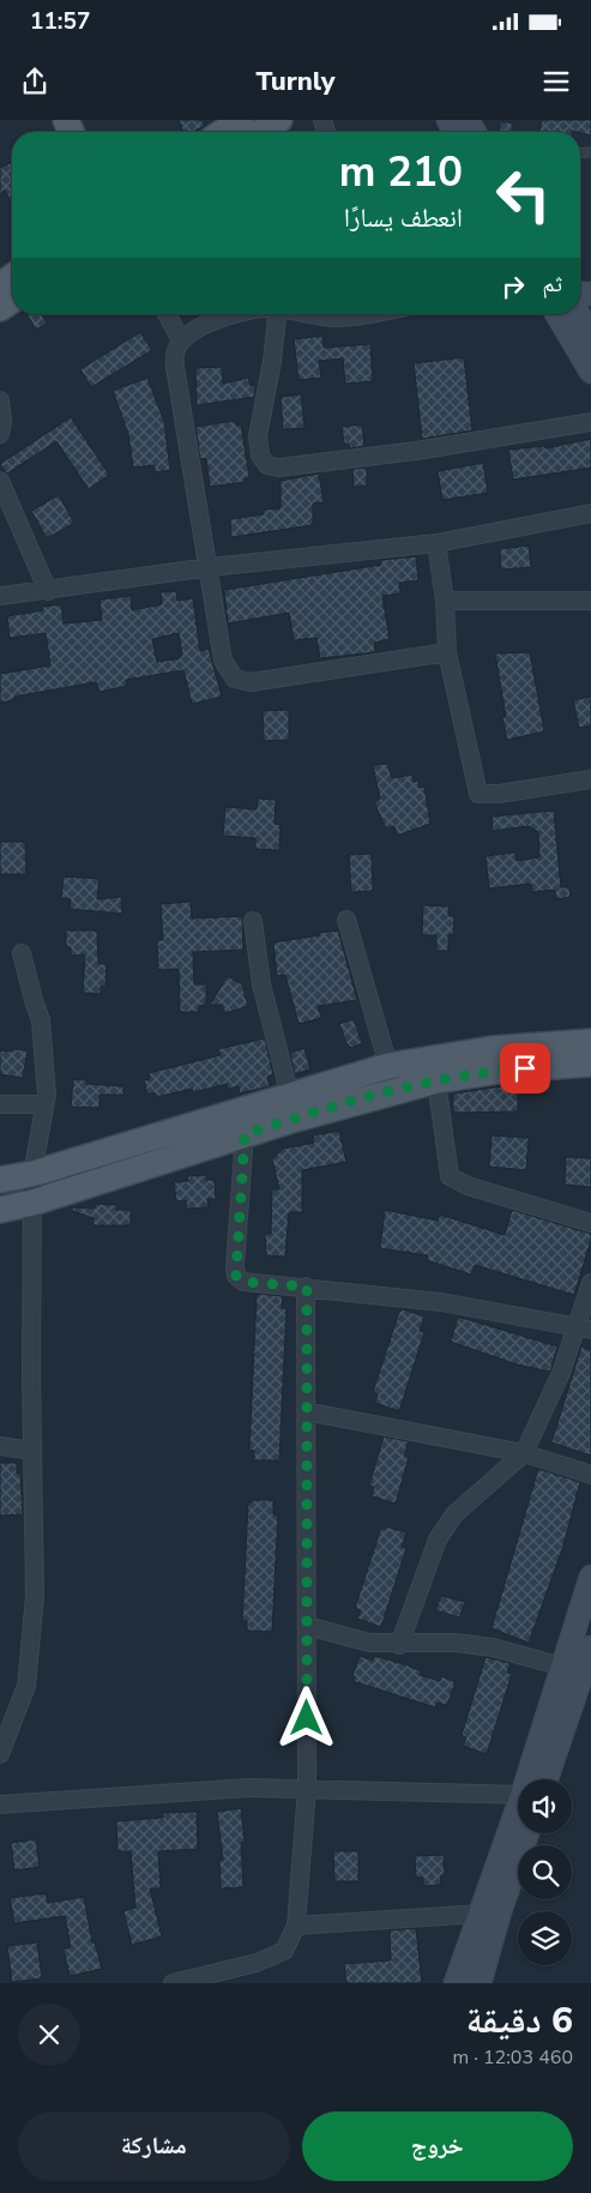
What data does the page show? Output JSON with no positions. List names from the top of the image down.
{
  "page": {
    "status": "11:57",
    "header": "Turnly",
    "turn": ["210 m", "انعطف يسارًا"],
    "then": "ثم",
    "heading": ["6 دقيقة", "460 m · 12:03"],
    "buttons": ["خروج", "مشاركة"]
  }
}
